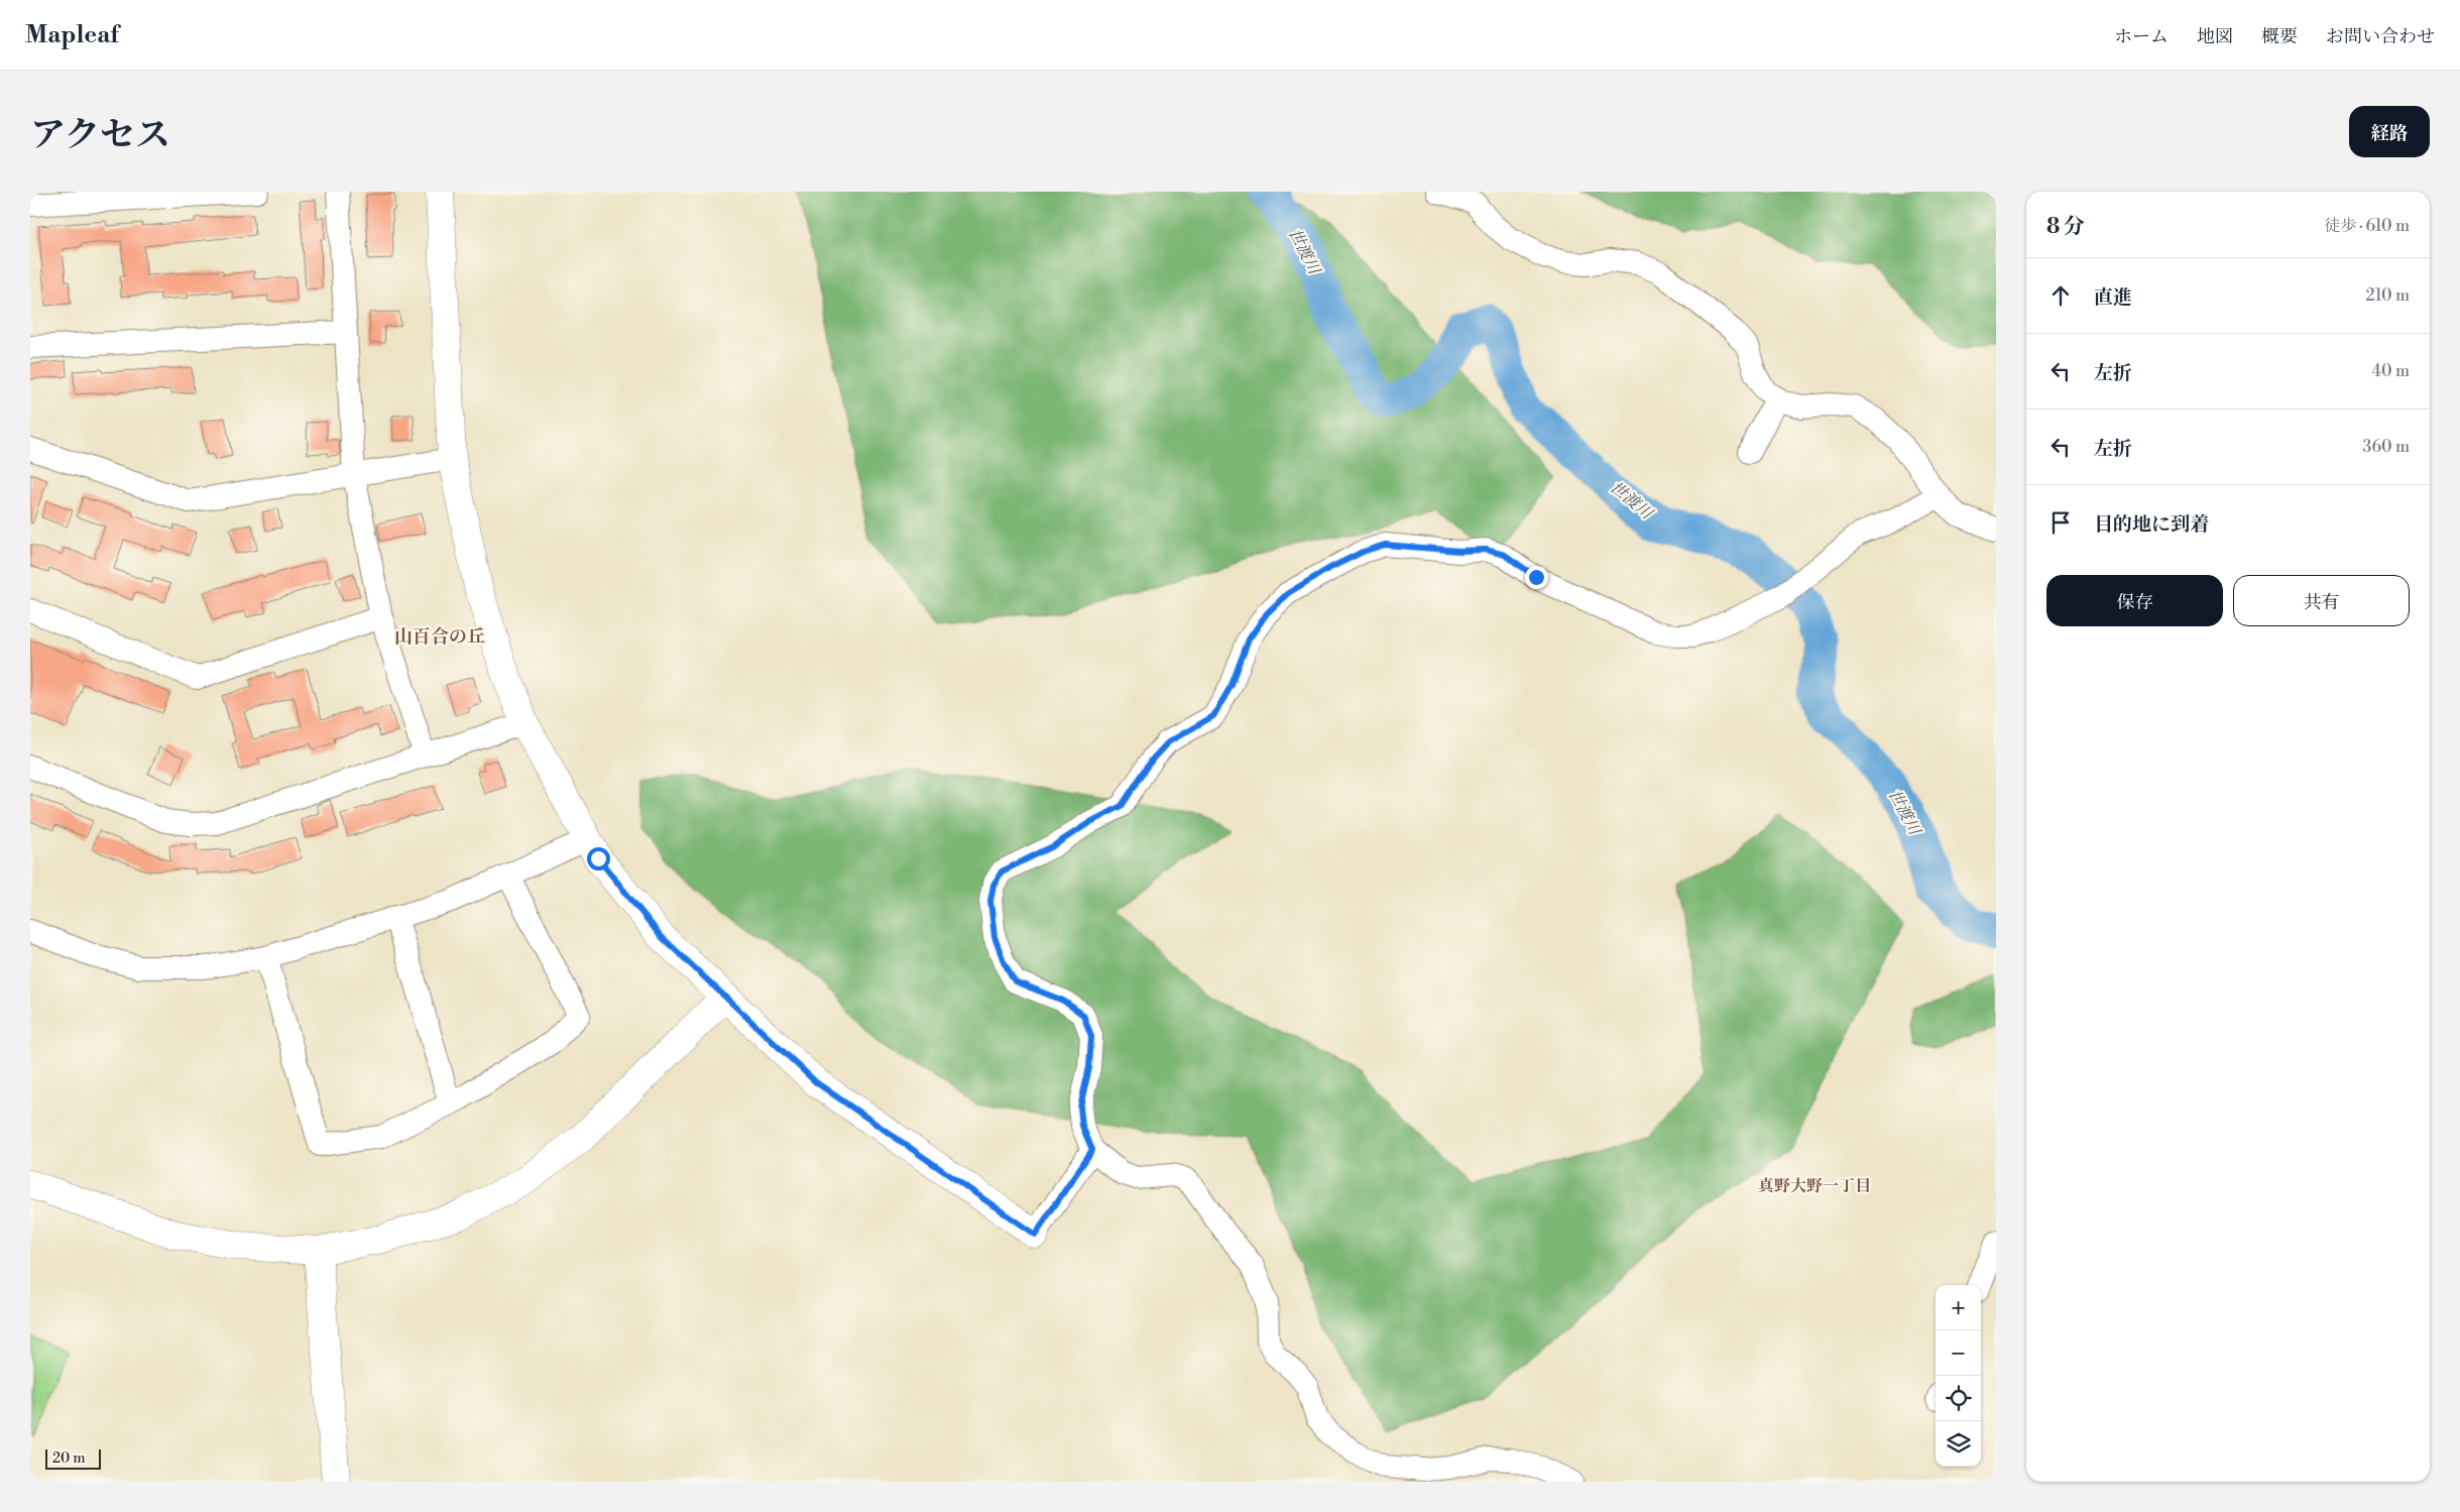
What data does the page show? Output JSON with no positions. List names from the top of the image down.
{
  "districts": ["山百合の丘", "真野大野一丁目"],
  "water": ["世渡川"],
  "scale_bar": "20 m",
  "page": {
    "header": "Mapleaf",
    "nav": [
      "ホーム",
      "地図",
      "概要",
      "お問い合わせ"
    ],
    "title": "アクセス",
    "buttons": [
      "経路",
      ["保存", "共有"]
    ],
    "heading": ["8 分", "徒歩 · 610 m"],
    "list": [
      ["直進", "210 m"],
      ["左折", "40 m"],
      ["左折", "360 m"],
      "目的地に到着"
    ],
    "map_buttons": ["+", "−"],
    "scale": "20 m"
  }
}
